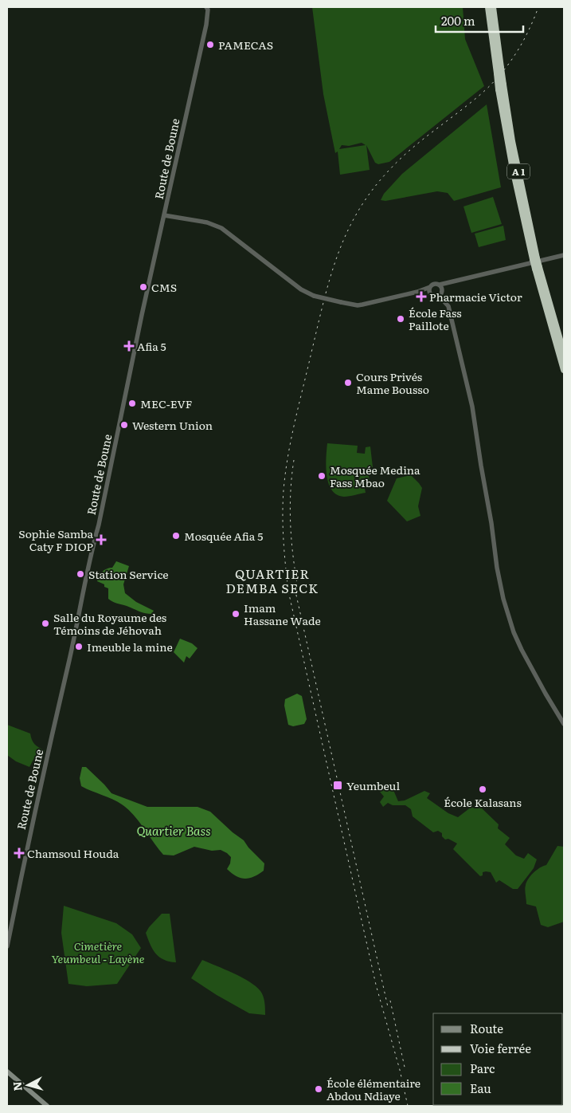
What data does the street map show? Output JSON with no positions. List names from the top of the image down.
{
  "streets": {
    "highway": ["A 1"],
    "street": ["Route de Boune"]
  },
  "districts": ["QUARTIER DEMBA SECK"],
  "water": ["Quartier Bass"],
  "parks": ["Cimetière Yeumbeul - Layène"],
  "places": {
    "other": [
      "PAMECAS",
      "CMS",
      "École Fass Paillote",
      "Cours Privés Mame Bousso",
      "MEC-EVF",
      "Western Union",
      "Mosquée Medina Fass Mbao",
      "Mosquée Afia 5",
      "Station Service",
      "Imam Hassane Wade",
      "Salle du Royaume des Témoins de Jéhovah",
      "Imeuble la mine",
      "École Kalasans",
      "École élémentaire Abdou Ndiaye"
    ],
    "health": [
      "Pharmacie Victor",
      "Afia 5",
      "Sophie Samba Caty F DIOP",
      "Chamsoul Houda"
    ],
    "transit": ["Yeumbeul"]
  },
  "legend": [
    "Route",
    "Voie ferrée",
    "Parc",
    "Eau"
  ],
  "scale_bar": "200 m",
  "north": "left"
}
